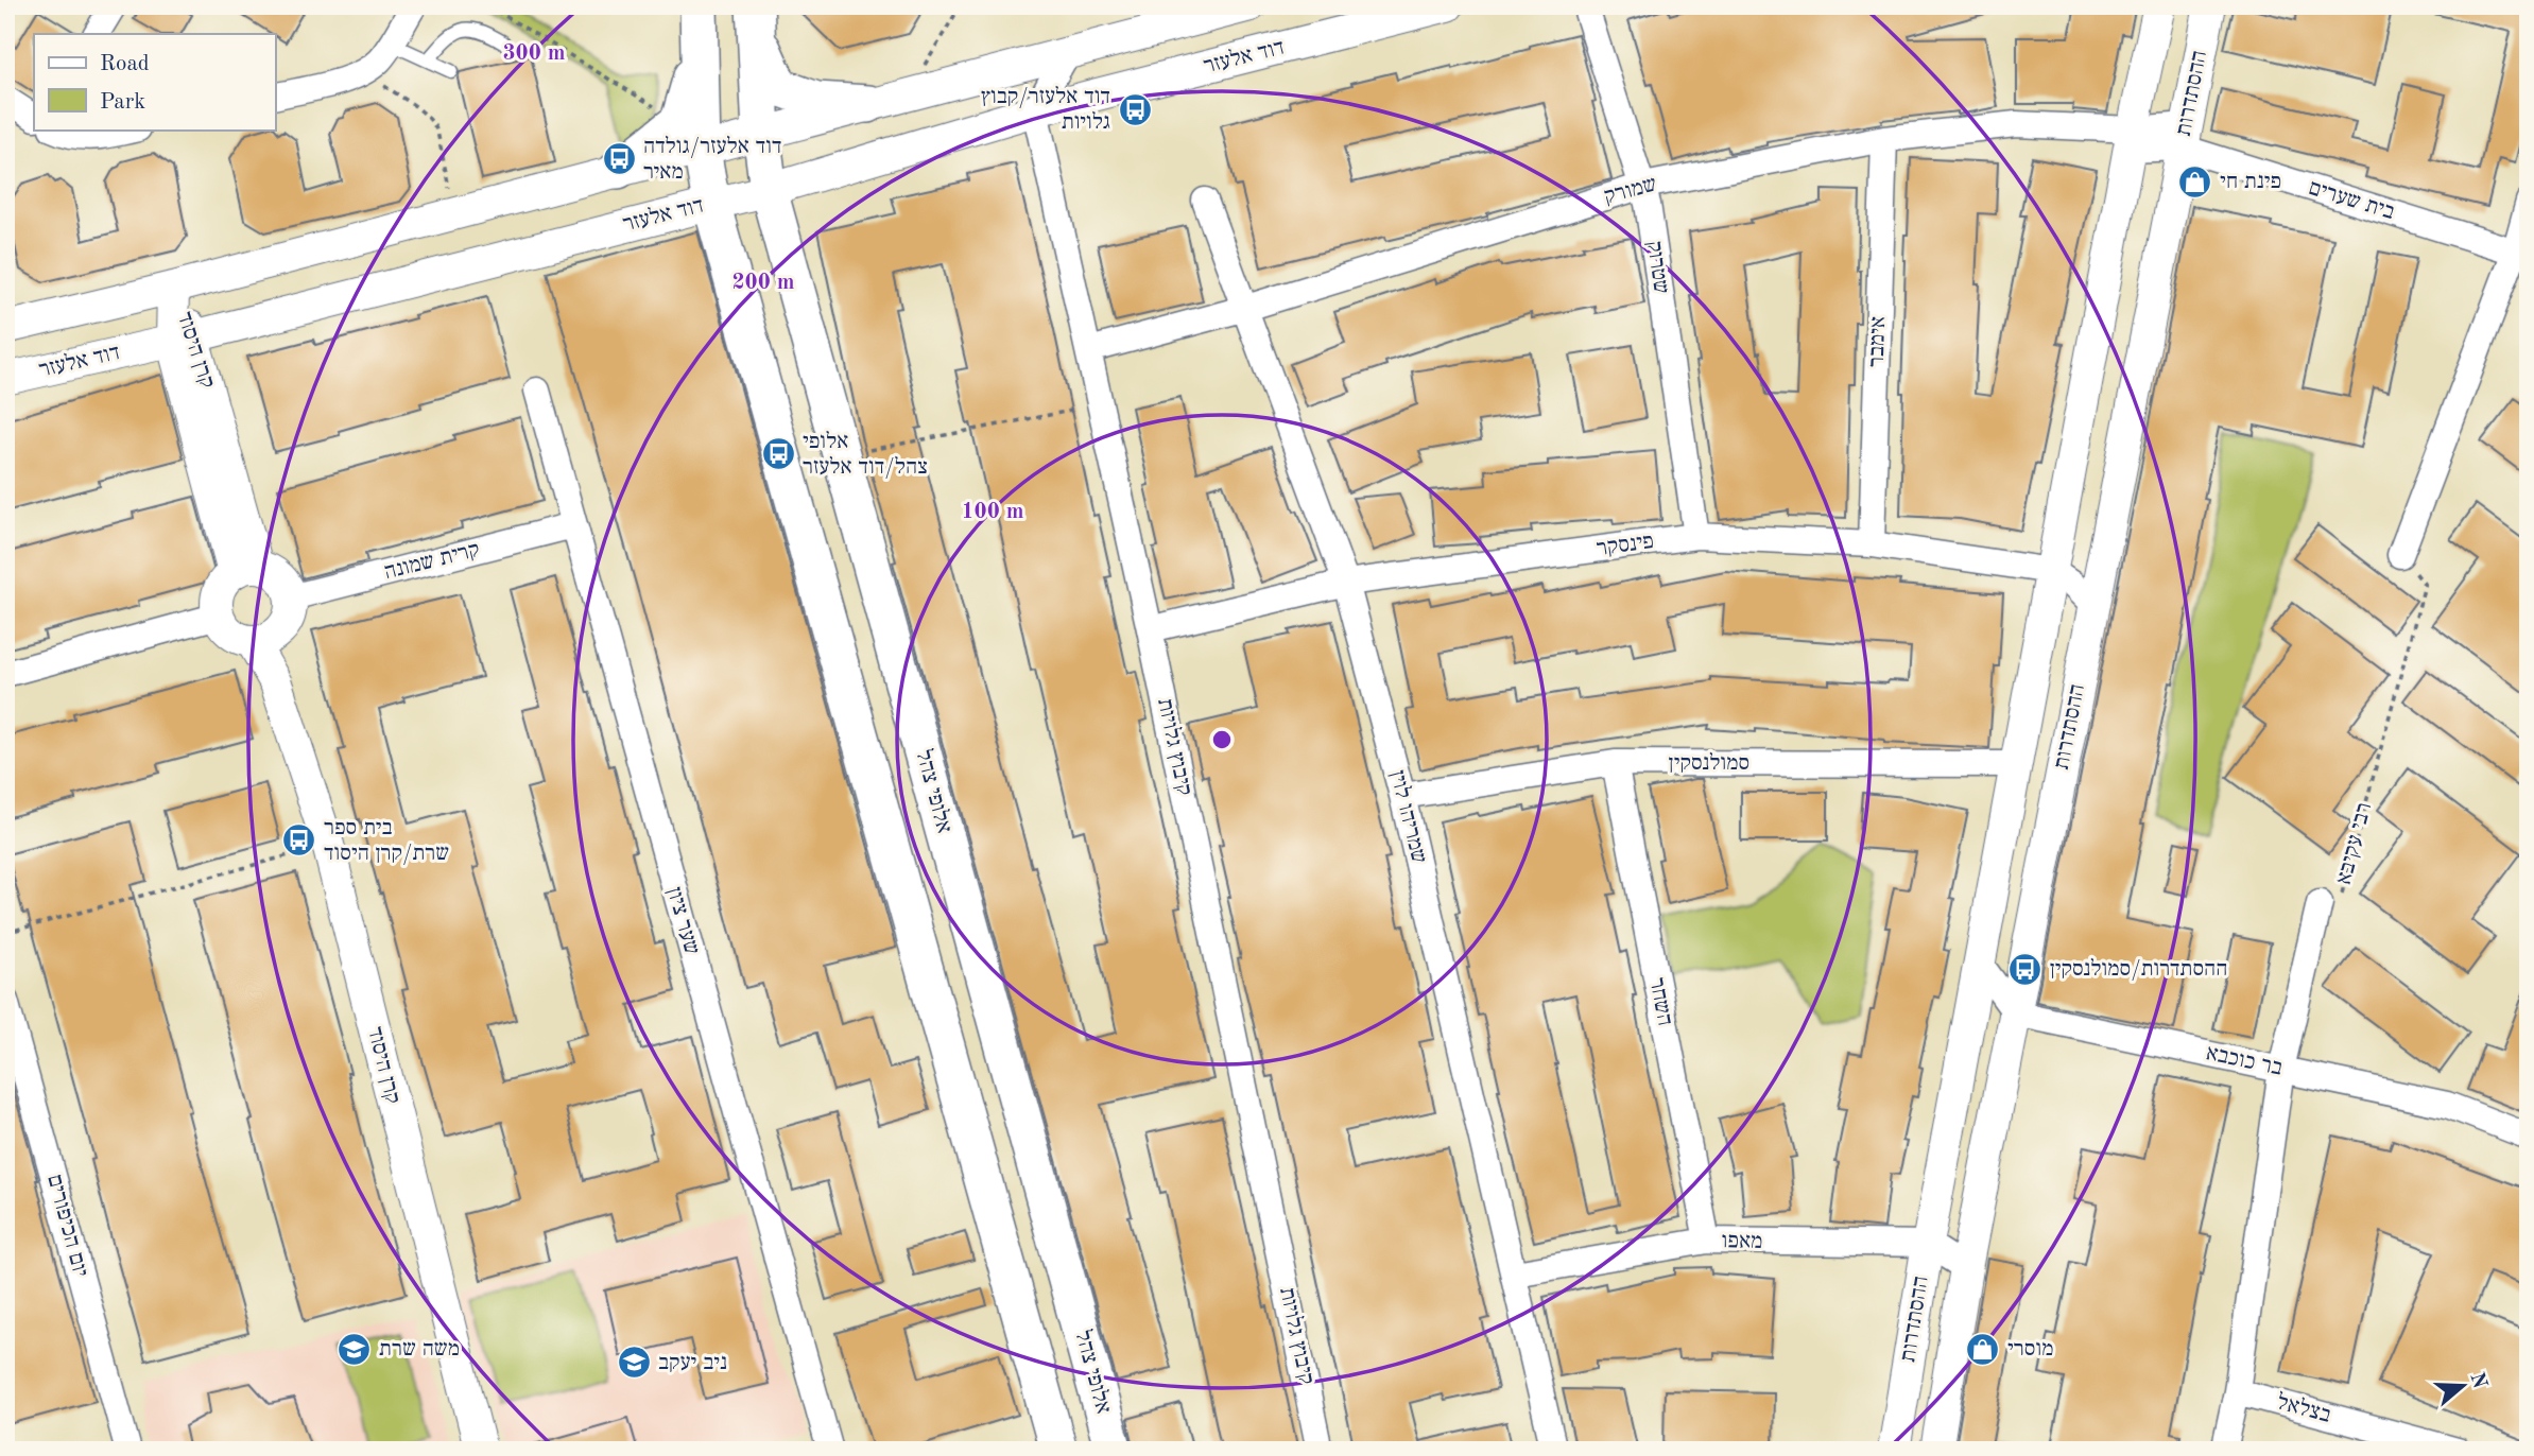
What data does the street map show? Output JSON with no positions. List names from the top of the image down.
{
  "streets": {
    "main road": ["אלופי צהל"],
    "street": [
      "דוד אלעזר",
      "ההסתדרות",
      "שמורק",
      "בית שערים",
      "שטרוק",
      "אימבר",
      "קרן היסוד",
      "פינסקר",
      "קרית שמונה",
      "קיבוץ גלויות",
      "סמולנסקין",
      "שמריהו לוין",
      "רבי עקיבא",
      "שער ציון",
      "השחר",
      "בר כוכבא",
      "יום הכיפורים",
      "מאפו",
      "בצלאל"
    ]
  },
  "crossings": [
    ["דוד אלעזר", "קרן היסוד"],
    ["דוד אלעזר", "קיבוץ גלויות"],
    ["דוד אלעזר", "אלופי צהל"],
    ["ההסתדרות", "שמורק"],
    ["ההסתדרות", "בית שערים"],
    ["ההסתדרות", "פינסקר"],
    ["ההסתדרות", "סמולנסקין"],
    ["ההסתדרות", "בר כוכבא"],
    ["ההסתדרות", "מאפו"],
    ["שמורק", "בית שערים"],
    ["שמורק", "שטרוק"],
    ["שמורק", "אימבר"],
    ["שמורק", "קיבוץ גלויות"],
    ["שמורק", "שמריהו לוין"],
    ["שטרוק", "פינסקר"],
    ["אימבר", "פינסקר"],
    ["קרן היסוד", "קרית שמונה"],
    ["פינסקר", "קיבוץ גלויות"],
    ["פינסקר", "שמריהו לוין"],
    ["קרית שמונה", "שער ציון"],
    ["סמולנסקין", "שמריהו לוין"],
    ["סמולנסקין", "השחר"],
    ["שמריהו לוין", "מאפו"],
    ["רבי עקיבא", "בר כוכבא"],
    ["רבי עקיבא", "בצלאל"],
    ["השחר", "מאפו"]
  ],
  "places": {
    "bus stop": [
      "דוד אלעזר/קבוץ גלויות",
      "דוד אלעזר/גולדה מאיר",
      "אלופי צהל/דוד אלעזר",
      "בית ספר שרת/קרן היסוד",
      "ההסתדרות/סמולנסקין"
    ],
    "shop": ["פינת חי", "מוסרי"],
    "school or university": ["משה שרת", "ניב יעקב"]
  },
  "legend": ["Road", "Park"],
  "north": "right",
  "rings": ["300 m", "200 m", "100 m"]
}
